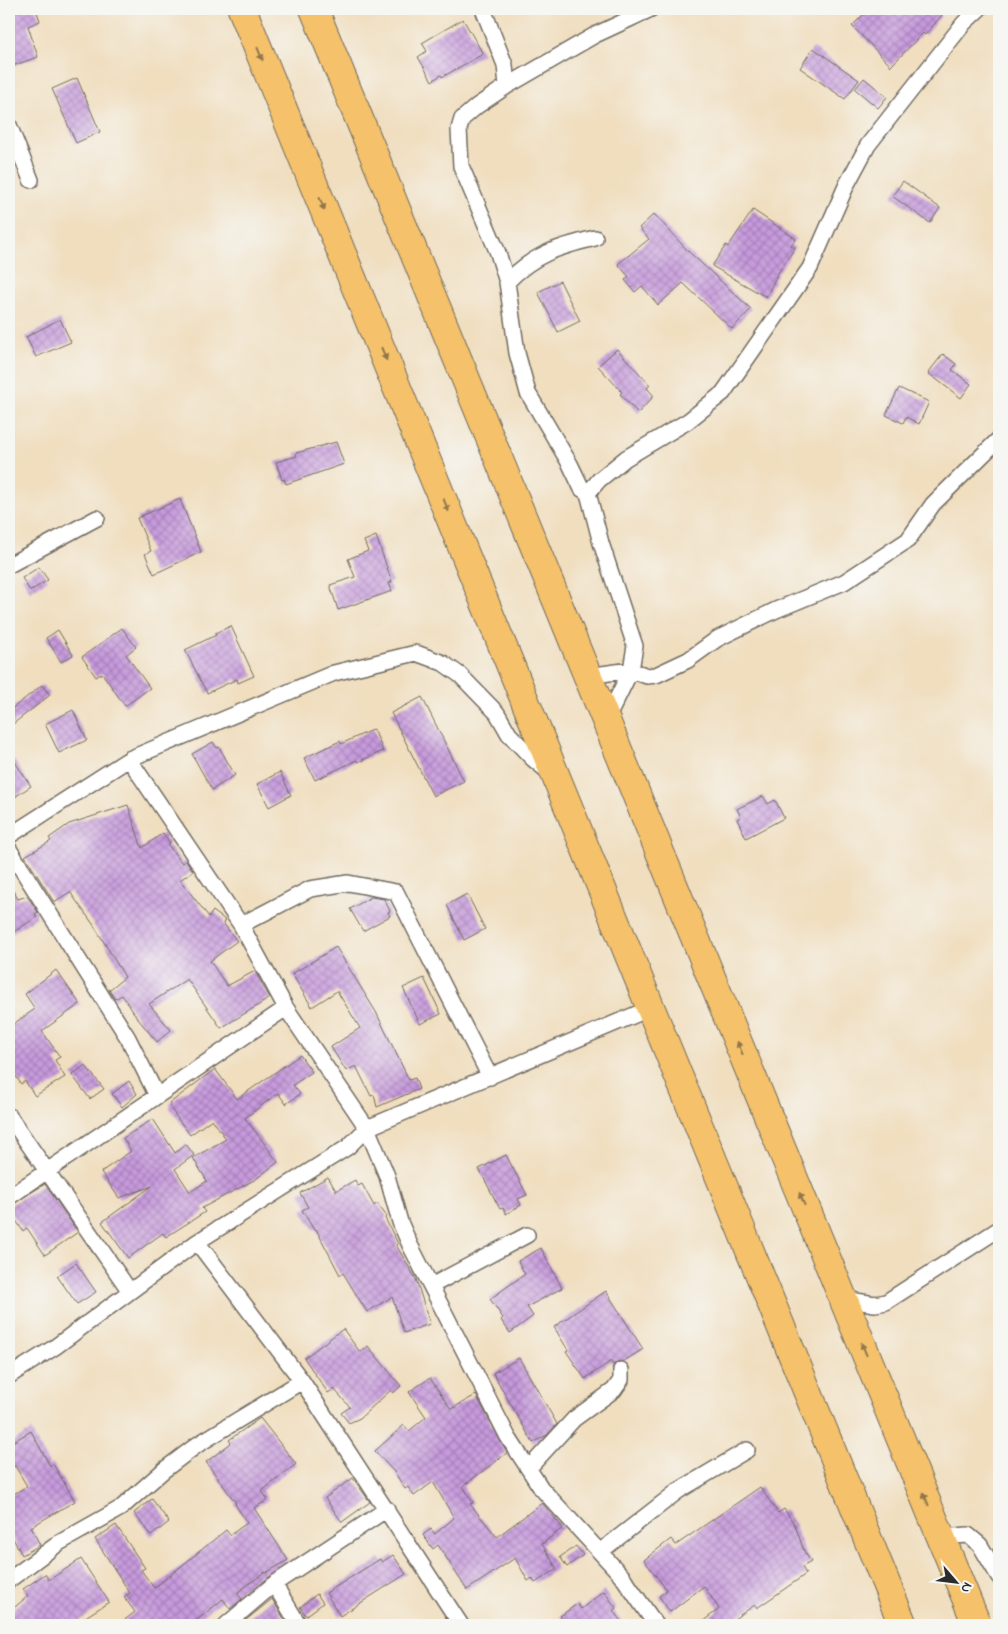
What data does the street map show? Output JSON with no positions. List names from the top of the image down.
{
  "north": "bottom right"
}
